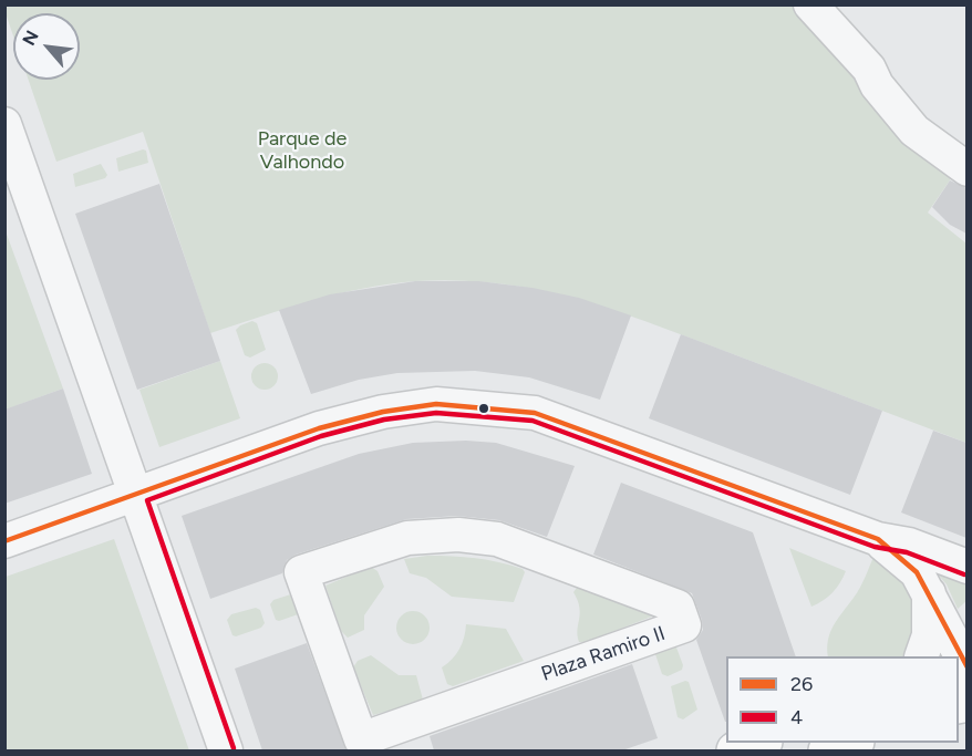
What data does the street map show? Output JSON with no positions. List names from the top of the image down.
{
  "streets": {
    "street": ["Plaza Ramiro II"]
  },
  "parks": ["Parque de Valhondo"],
  "lines": ["transit line 26", "transit line 4"],
  "legend": ["26", "4"],
  "north": "top left"
}
